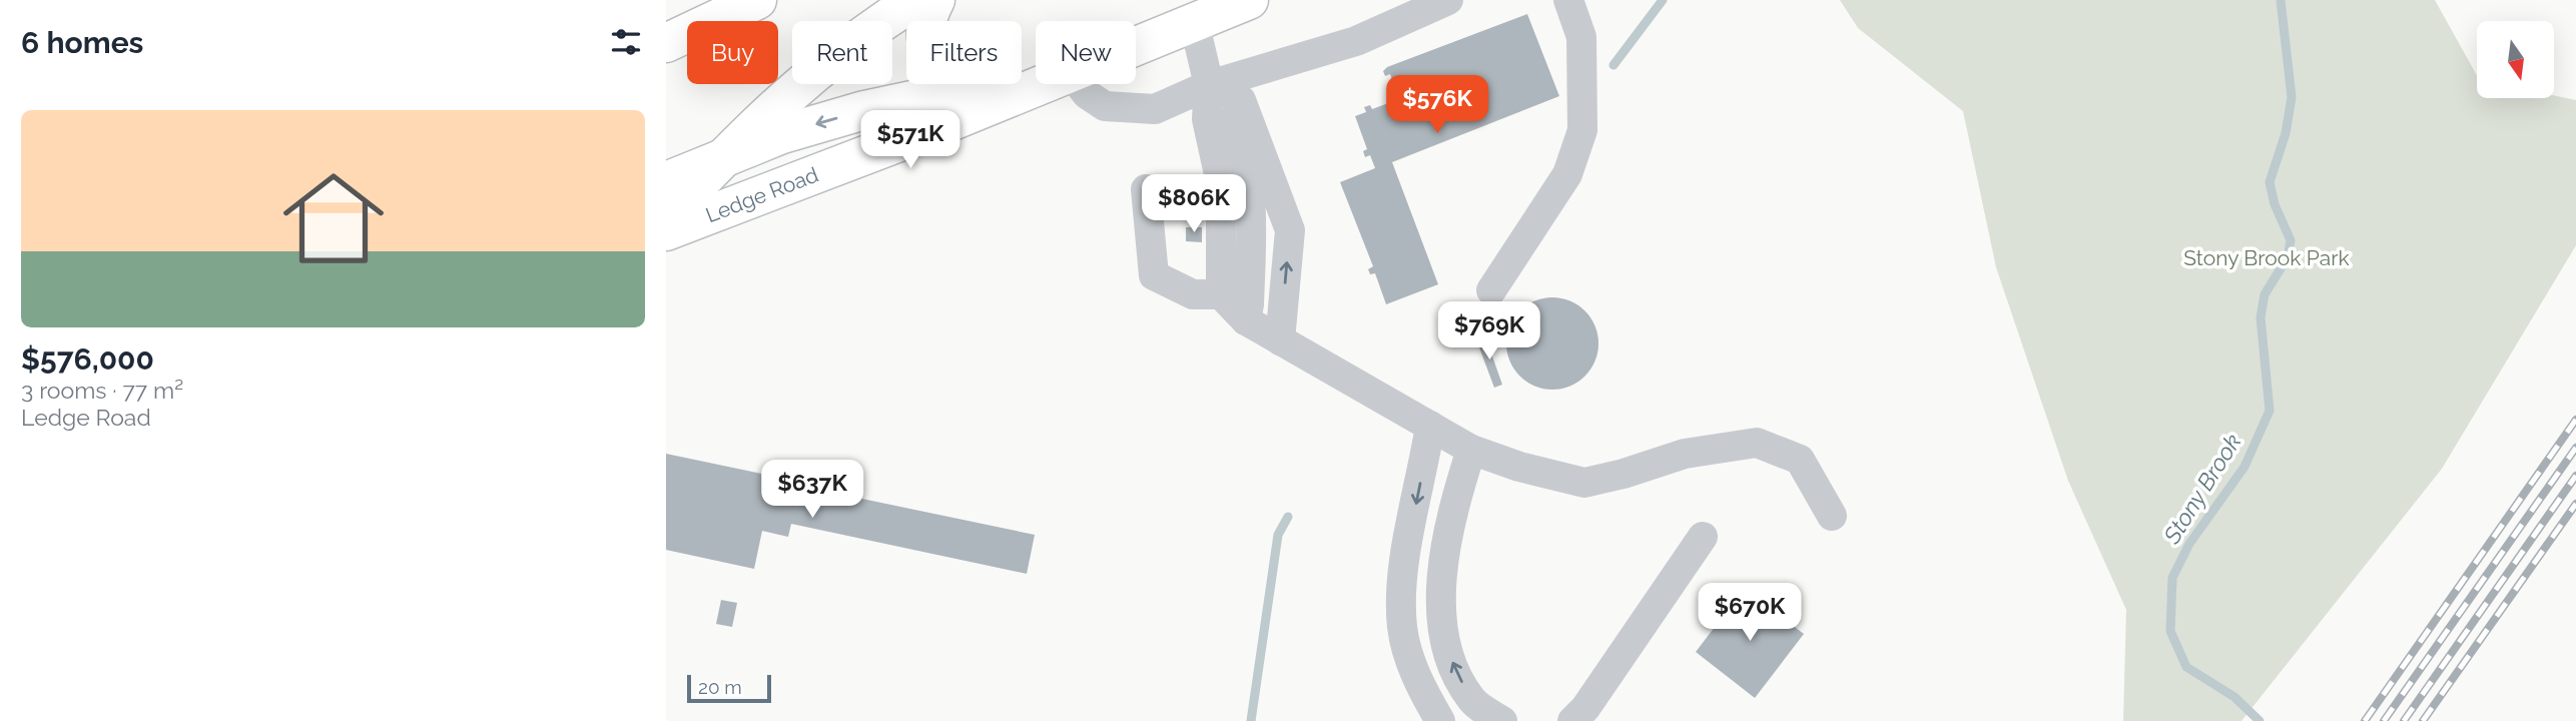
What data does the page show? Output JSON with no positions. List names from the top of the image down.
{
  "streets": {
    "main road": ["Ledge Road"]
  },
  "water": ["Stony Brook"],
  "parks": ["Stony Brook Park"],
  "scale_bar": "20 m",
  "north": "bottom",
  "page": {
    "heading": "6 homes",
    "chip": [
      "Buy",
      "Rent",
      "Filters",
      "New"
    ],
    "price": [
      "$576K",
      "$571K",
      "$806K",
      "$769K",
      "$637K",
      "$670K"
    ],
    "list": [
      {
        "name": "$576,000",
        "note": "3 rooms · 77 m² · Ledge Road"
      }
    ],
    "scale": "20 m"
  }
}
